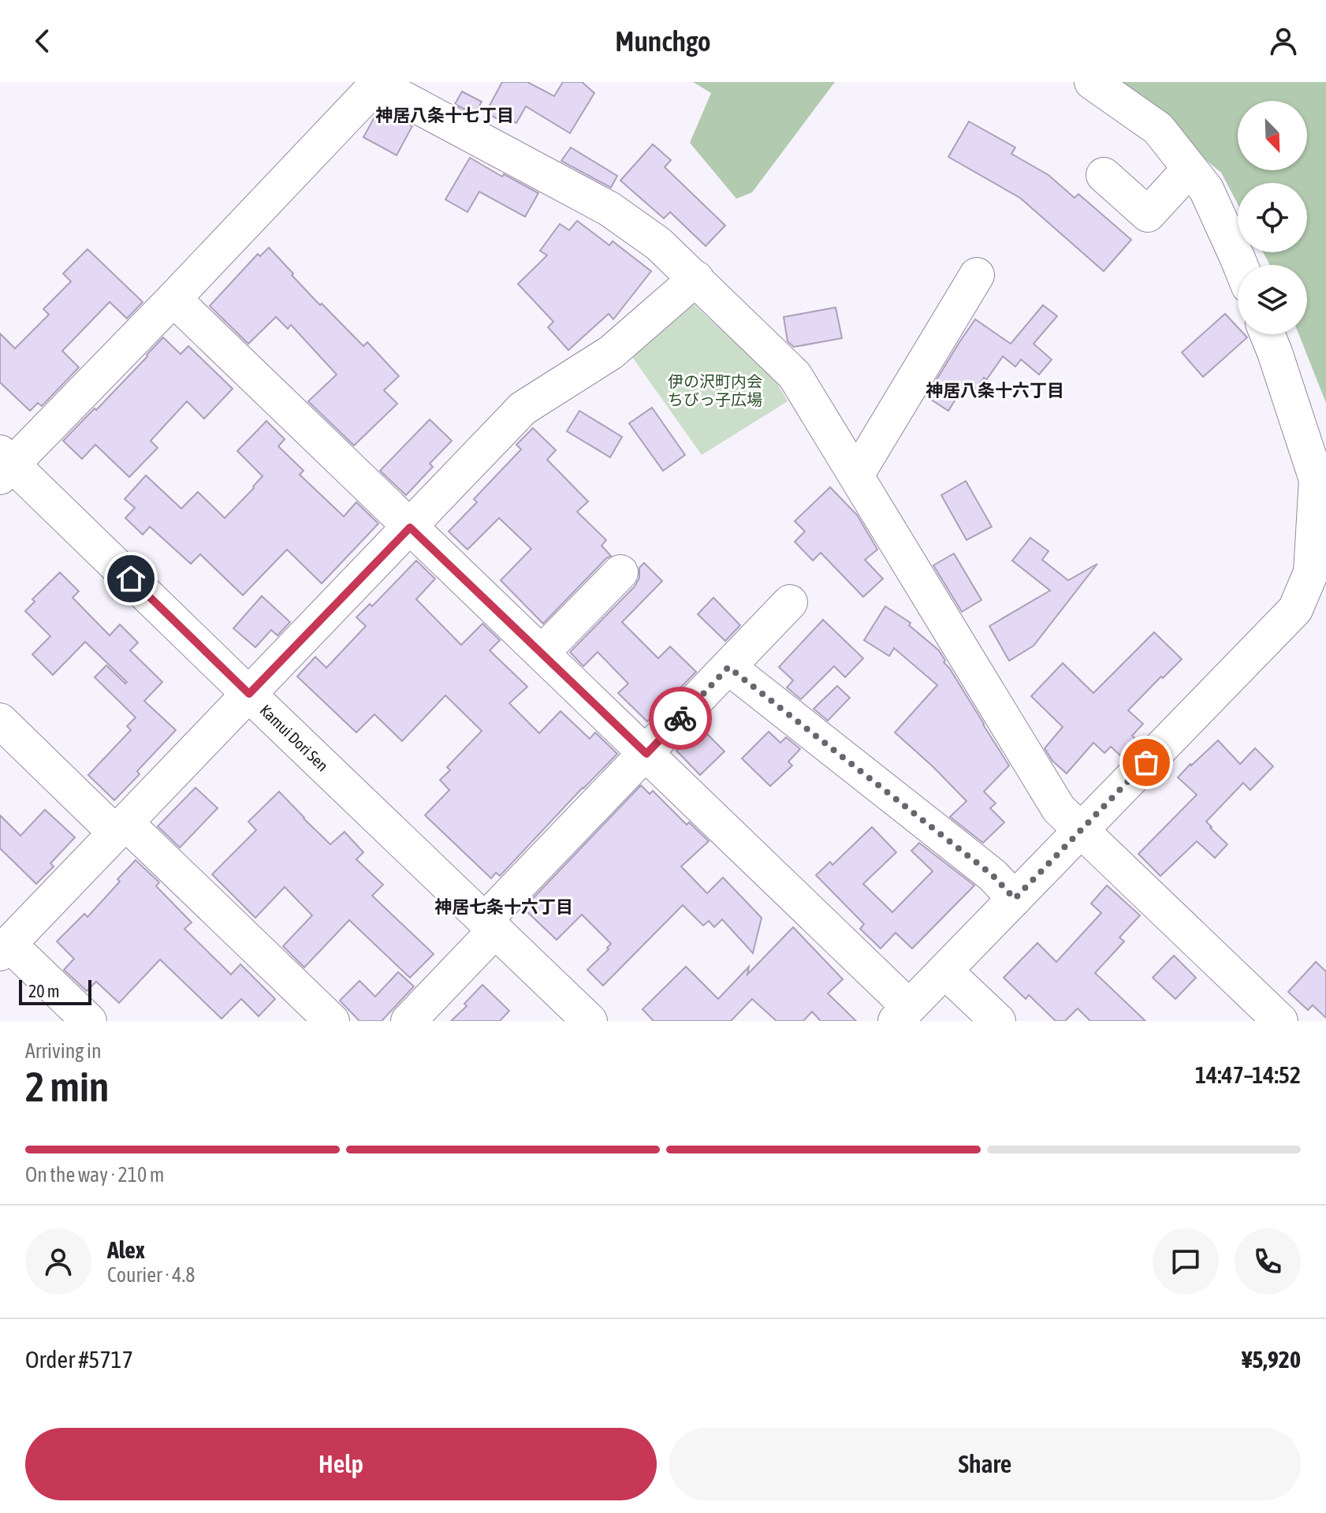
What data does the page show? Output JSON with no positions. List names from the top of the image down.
{
  "streets": {
    "street": ["Kamui Dori Sen"]
  },
  "districts": ["神居八条十七丁目", "神居八条十六丁目", "神居七条十六丁目"],
  "parks": ["伊の沢町内会 ちびっ子広場"],
  "scale_bar": "20 m",
  "north": "bottom right",
  "page": {
    "header": "Munchgo",
    "scale": "20 m",
    "heading": ["2 min", "Arriving in", "14:47–14:52"],
    "panel": [
      "Alex",
      "Courier · 4.8",
      "Order #5717",
      "¥5,920"
    ],
    "bar": "On the way · 210 m",
    "buttons": ["Help", "Share"]
  }
}
